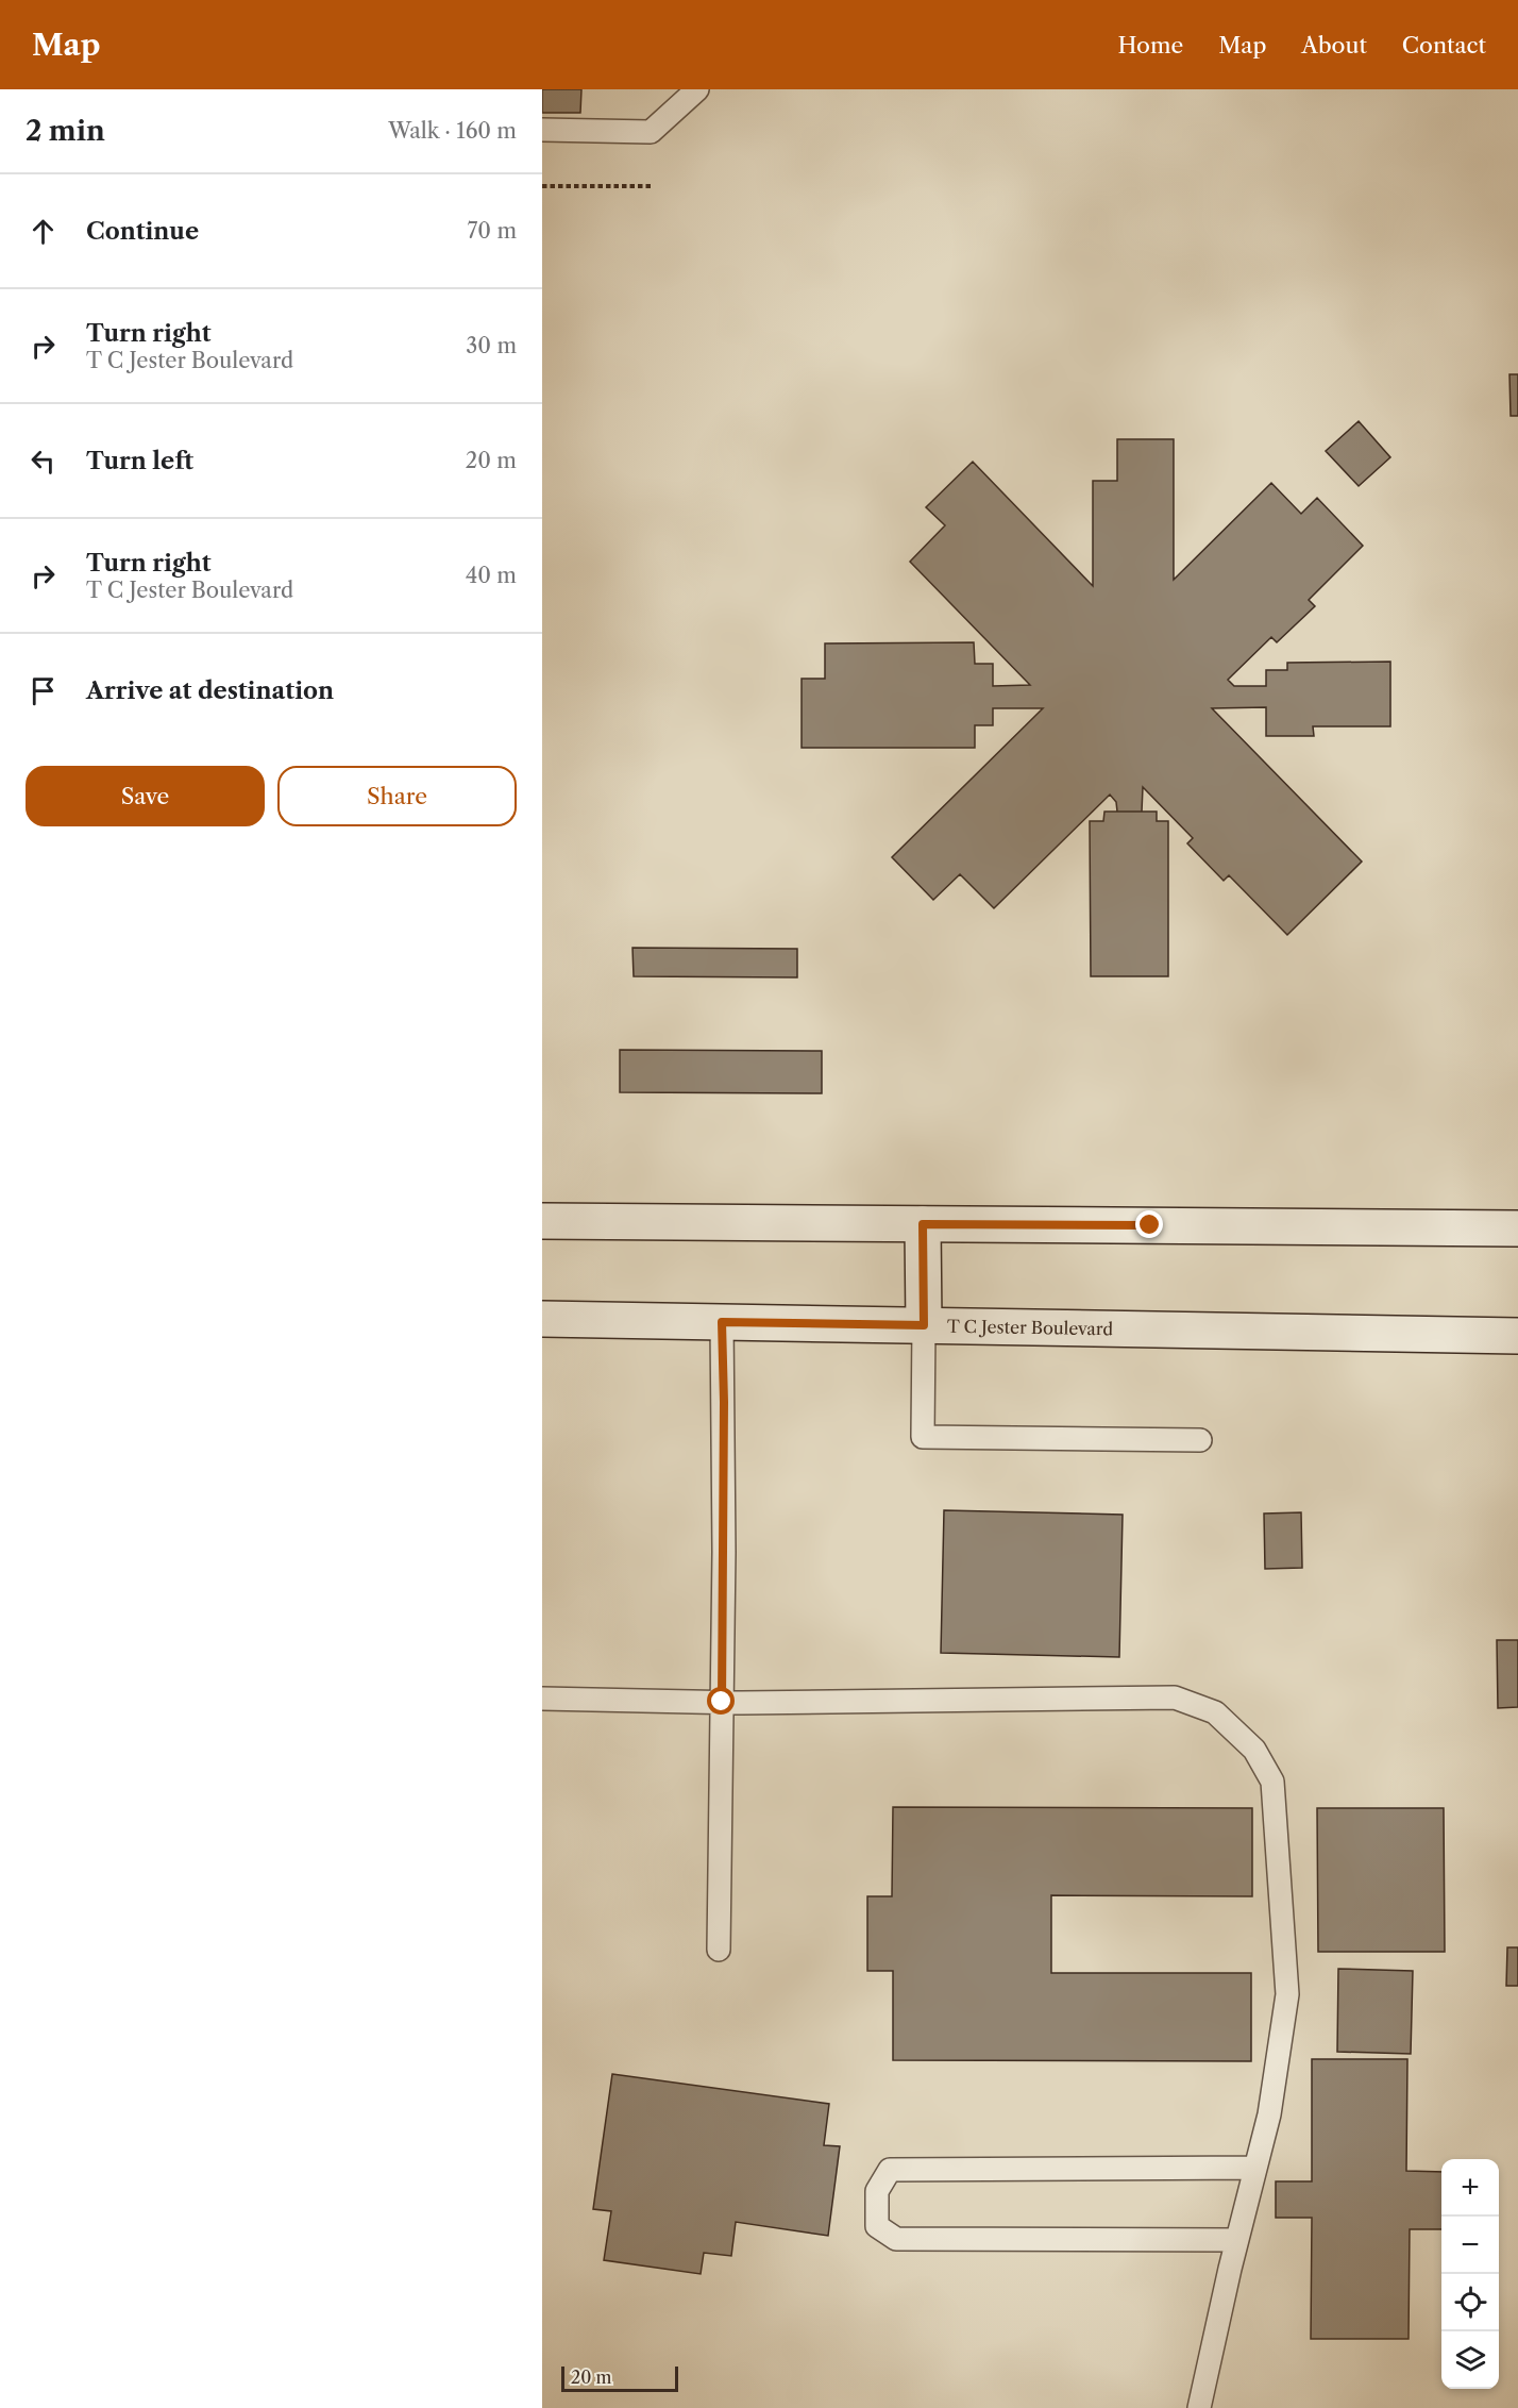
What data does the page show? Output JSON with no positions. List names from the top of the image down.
{
  "streets": {
    "main road": ["T C Jester Boulevard"]
  },
  "scale_bar": "20 m",
  "page": {
    "header": "Map",
    "nav": [
      "Home",
      "Map",
      "About",
      "Contact"
    ],
    "heading": ["2 min", "Walk · 160 m"],
    "list": [
      ["Continue", "70 m"],
      ["Turn right", "T C Jester Boulevard", "30 m"],
      ["Turn left", "20 m"],
      ["Turn right", "T C Jester Boulevard", "40 m"],
      "Arrive at destination"
    ],
    "buttons": ["Save", "Share"],
    "map_buttons": ["+", "−"],
    "scale": "20 m"
  }
}
